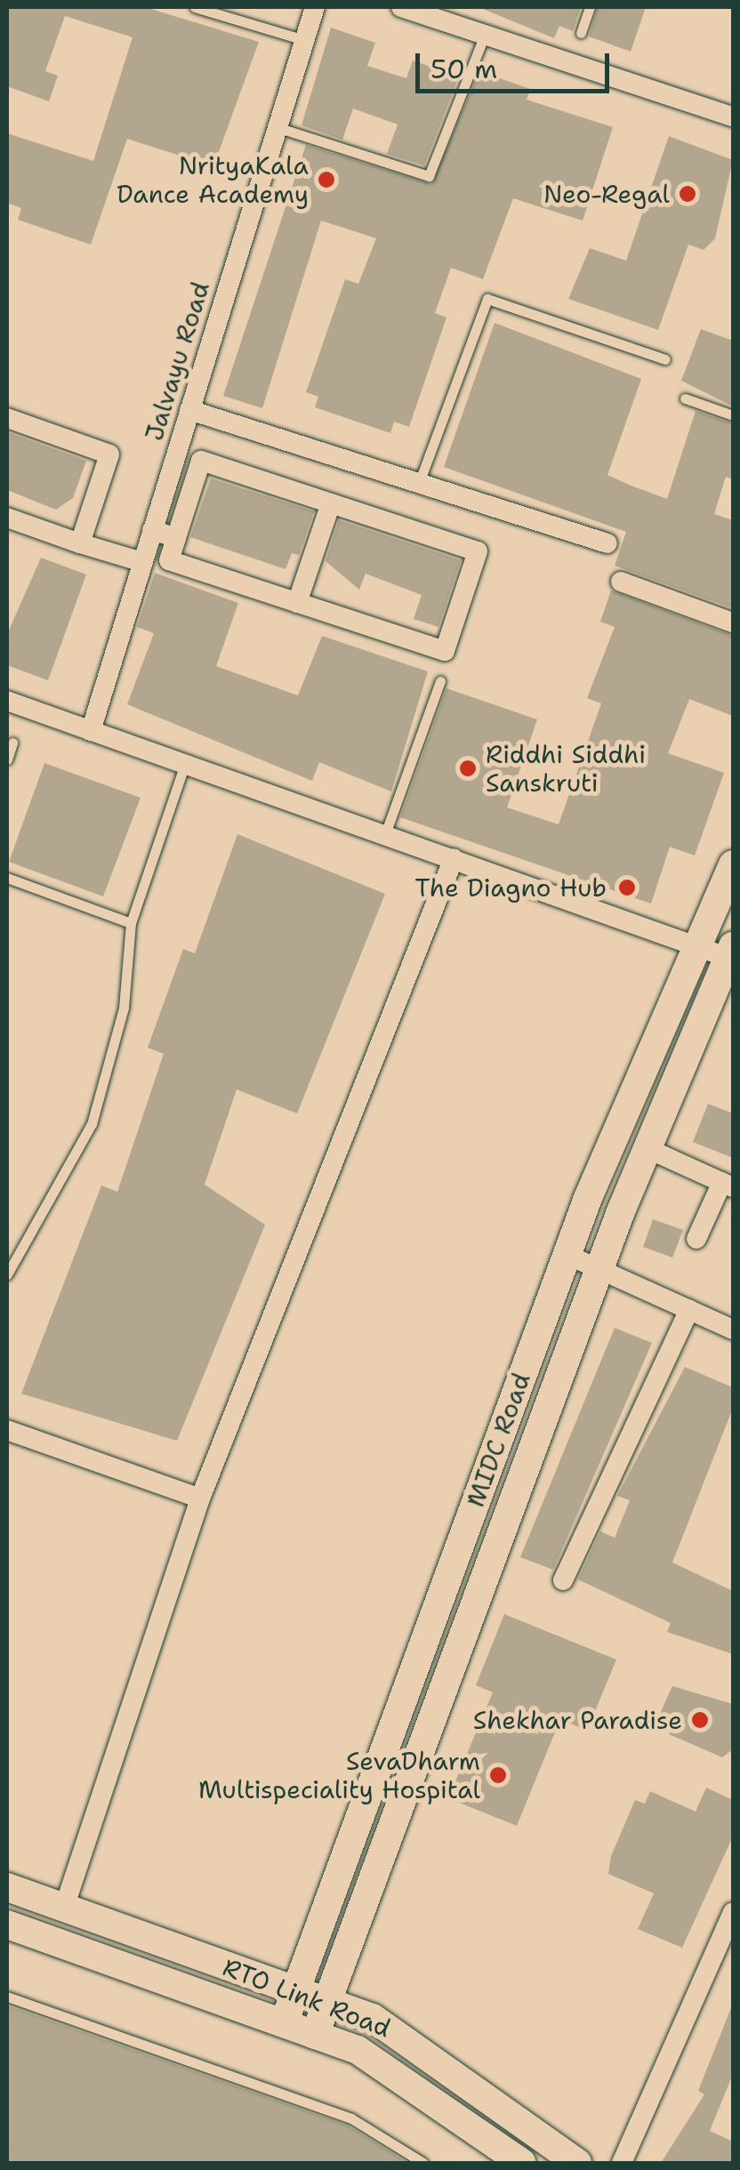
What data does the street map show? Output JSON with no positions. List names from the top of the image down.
{
  "streets": {
    "main road": ["MIDC Road", "RTO Link Road"],
    "street": ["Jalvayu Road"]
  },
  "crossings": [
    ["MIDC Road", "RTO Link Road"]
  ],
  "places": [
    "NrityaKala Dance Academy",
    "Neo-Regal",
    "Riddhi Siddhi Sanskruti",
    "The Diagno Hub",
    "Shekhar Paradise",
    "SevaDharm Multispeciality Hospital"
  ],
  "scale_bar": "50 m"
}
